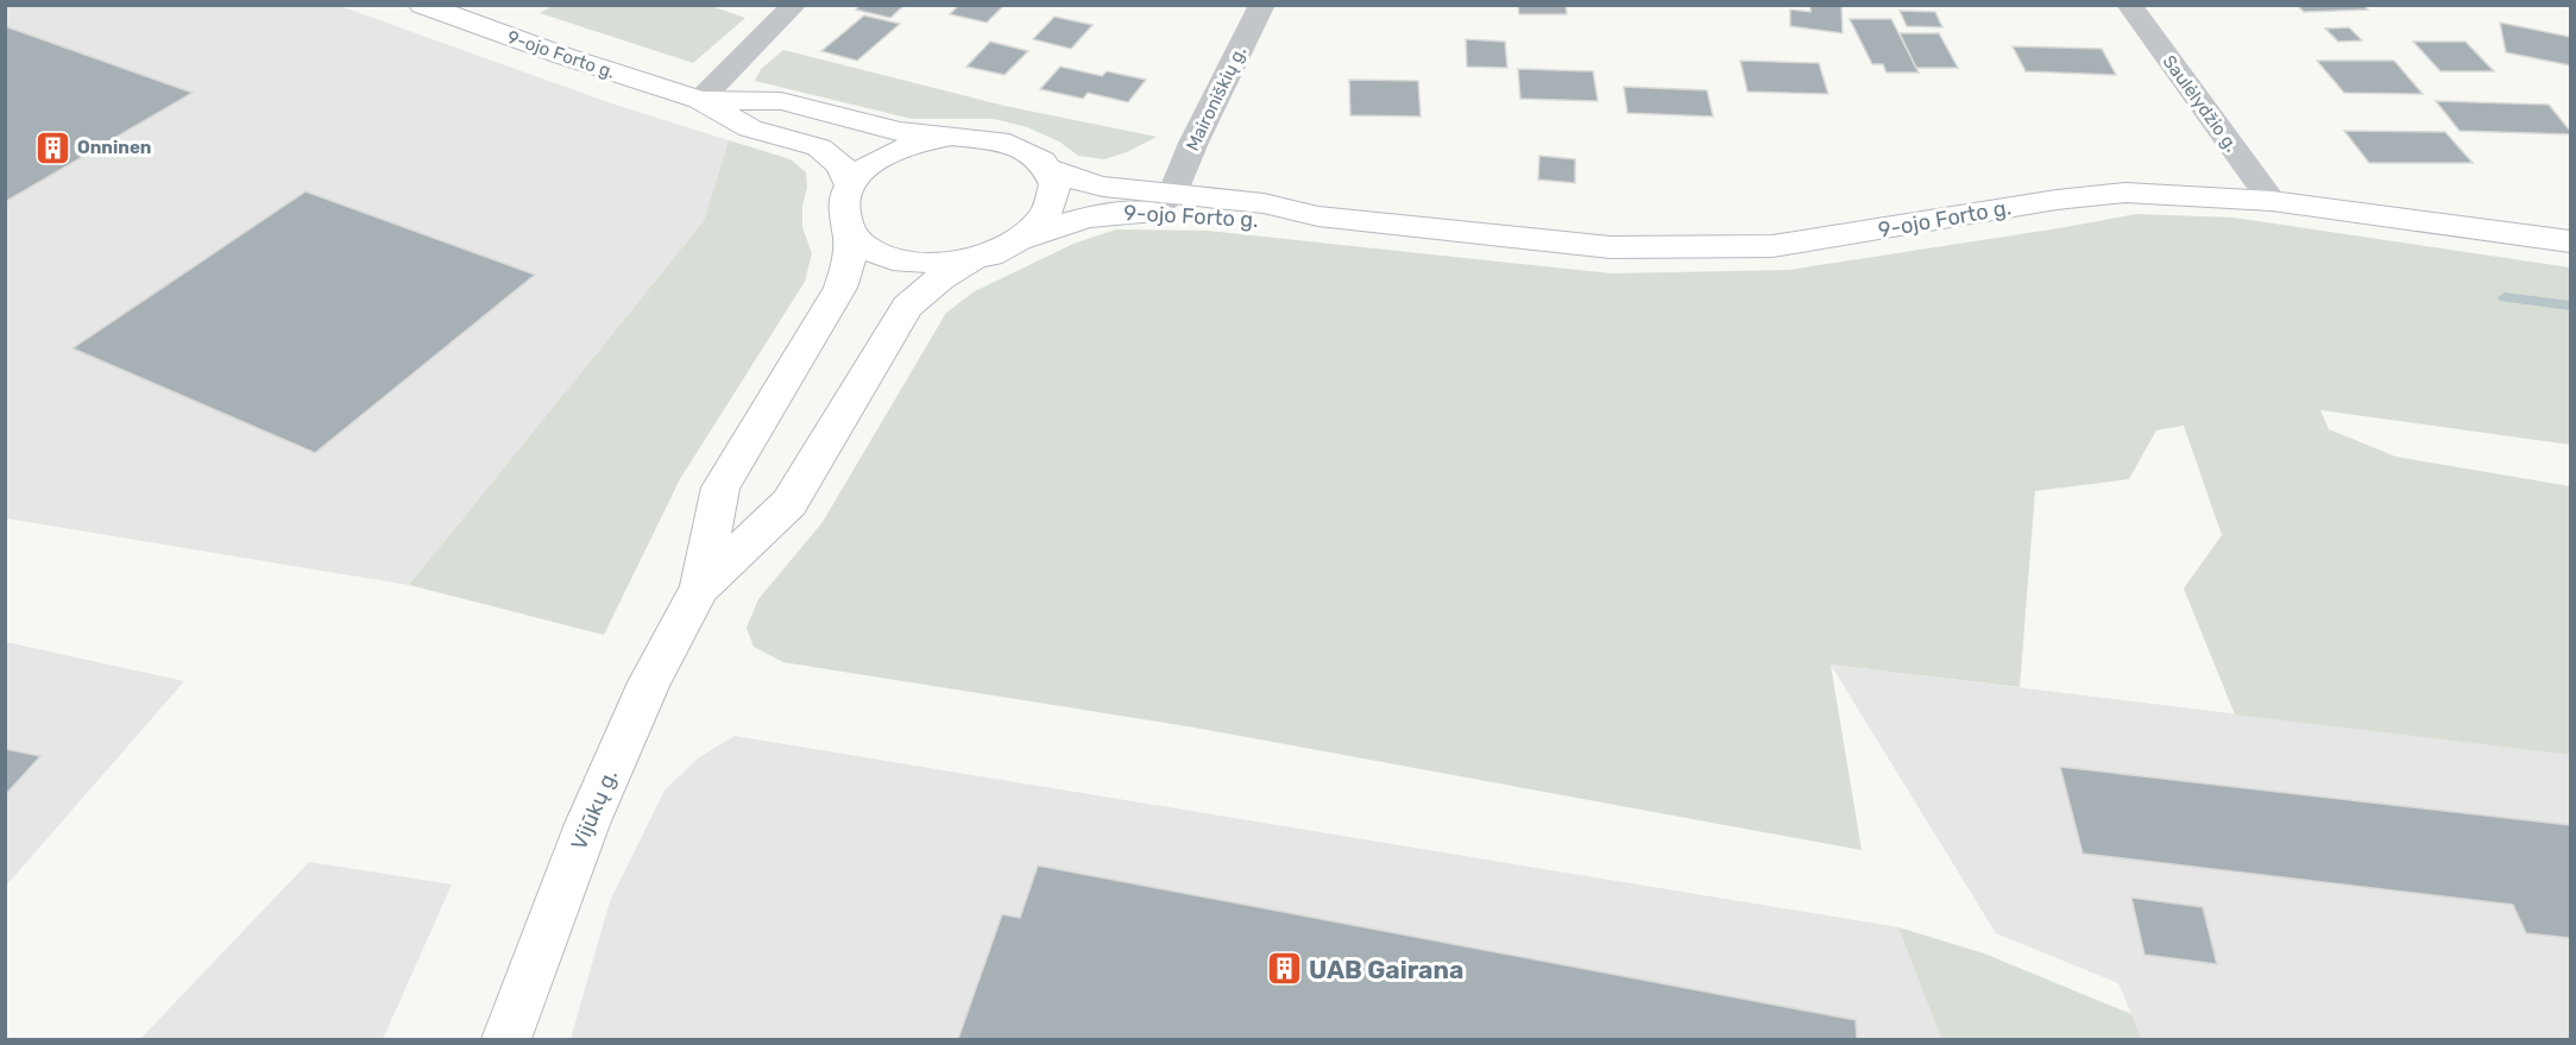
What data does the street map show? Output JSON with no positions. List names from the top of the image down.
{
  "streets": {
    "main road": ["9-ojo Forto g.", "Vijūkų g."],
    "street": ["Maironiškių g.", "Saulėlydžio g."]
  },
  "crossings": [
    ["9-ojo Forto g.", "Maironiškių g."],
    ["9-ojo Forto g.", "Saulėlydžio g."],
    ["9-ojo Forto g.", "Vijūkų g."]
  ],
  "places": {
    "building": ["Onninen", "UAB Gairana"]
  }
}
